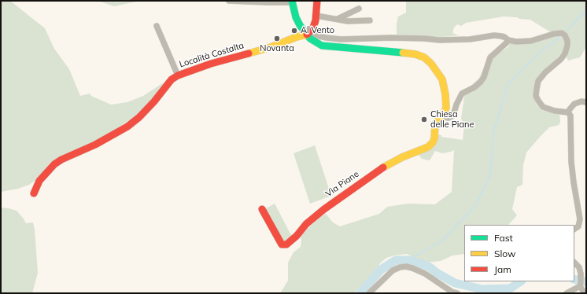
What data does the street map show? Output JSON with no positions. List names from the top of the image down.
{
  "streets": {
    "street": ["Località Costalta", "Via Piane"]
  },
  "crossings": [
    ["Località Costalta", "Via Piane"]
  ],
  "places": ["Al Vento", "Novanta", "Chiesa delle Piane"],
  "legend": ["Fast", "Slow", "Jam"]
}
